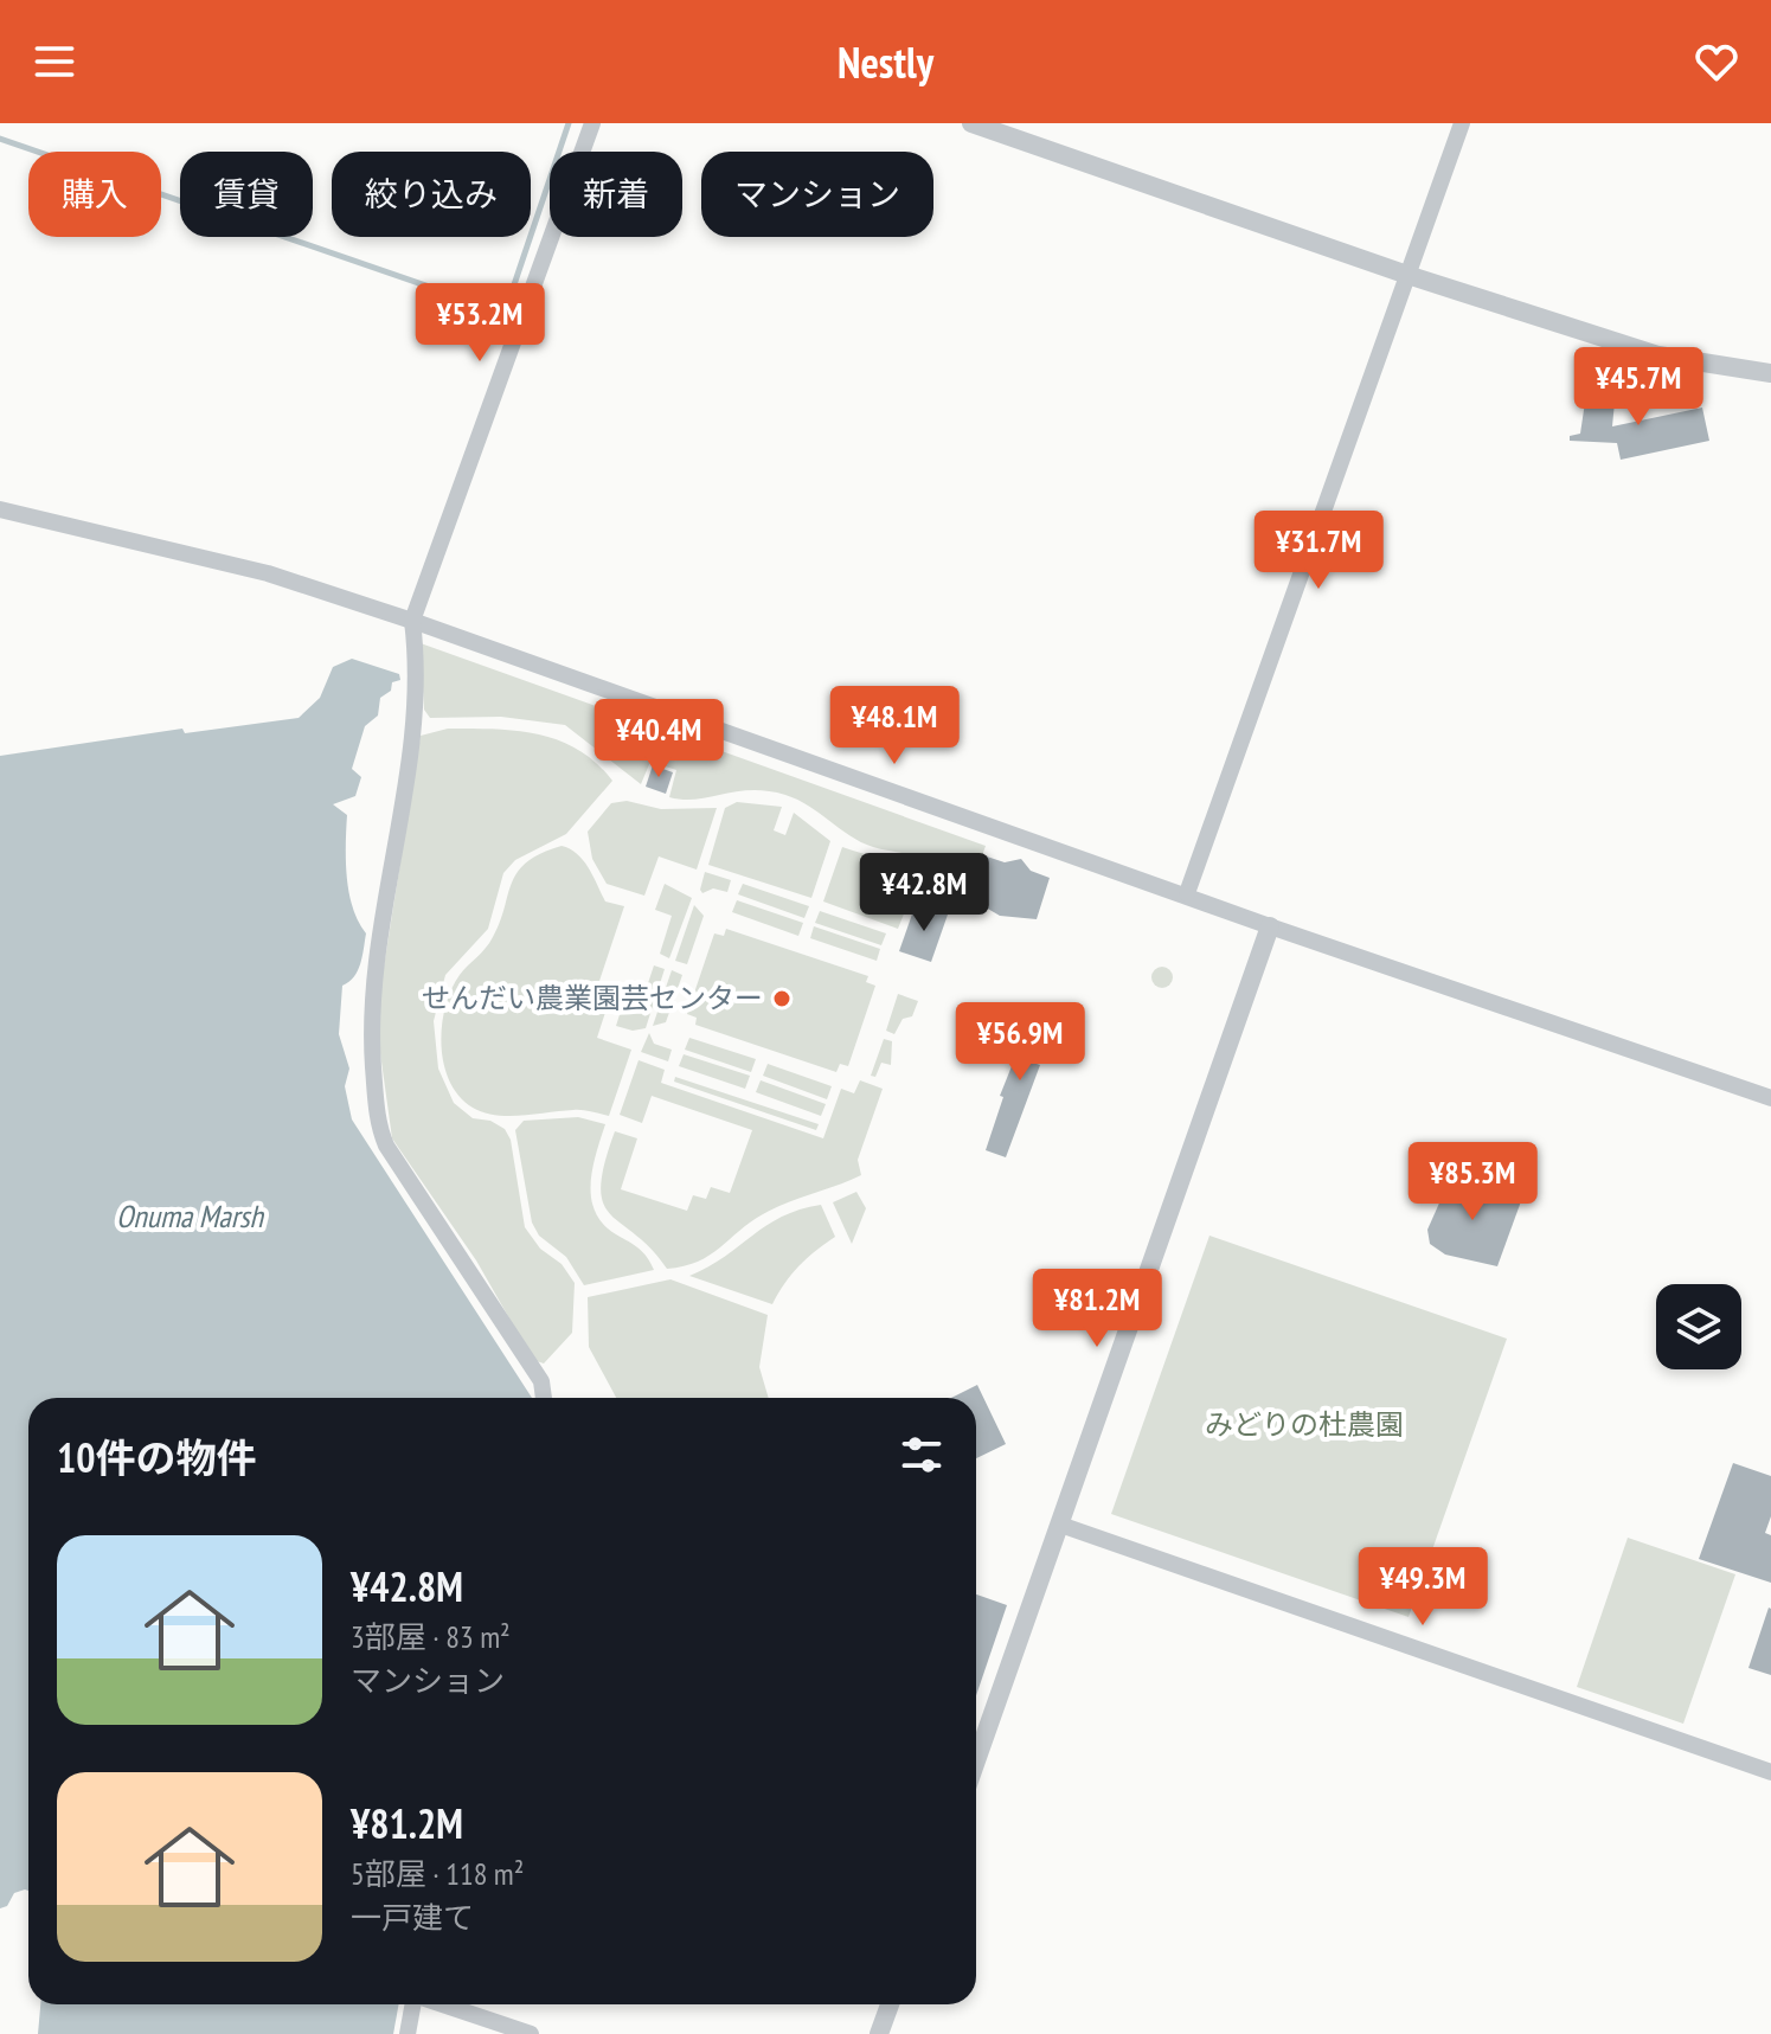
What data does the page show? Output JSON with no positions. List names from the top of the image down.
{
  "water": ["Onuma Marsh"],
  "parks": ["みどりの杜農園"],
  "places": ["せんだい農業園芸センター"],
  "page": {
    "header": "Nestly",
    "chip": [
      "購入",
      "賃貸",
      "絞り込み",
      "新着",
      "マンション"
    ],
    "price": [
      "¥53.2M",
      "¥45.7M",
      "¥31.7M",
      "¥48.1M",
      "¥40.4M",
      "¥42.8M",
      "¥56.9M",
      "¥85.3M",
      "¥81.2M",
      "¥49.3M"
    ],
    "heading": "10件の物件",
    "list": [
      {
        "name": "¥42.8M",
        "note": "3部屋 · 83 m² · マンション"
      },
      {
        "name": "¥81.2M",
        "note": "5部屋 · 118 m² · 一戸建て"
      }
    ]
  }
}
